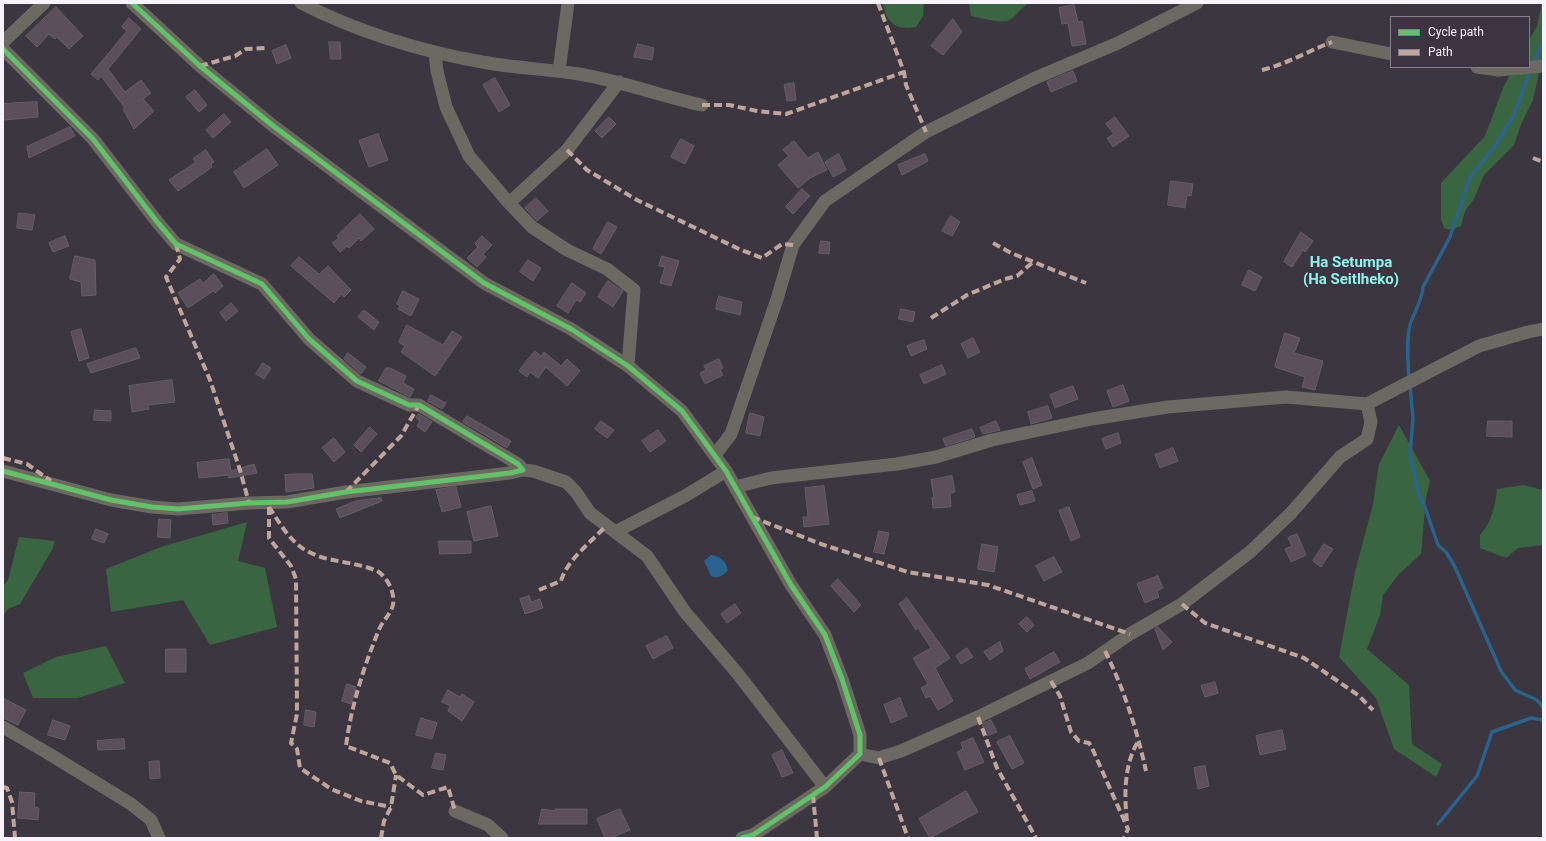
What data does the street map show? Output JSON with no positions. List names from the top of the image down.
{
  "districts": ["Ha Setumpa (Ha Seitlheko)"],
  "legend": ["Cycle path", "Path"]
}
